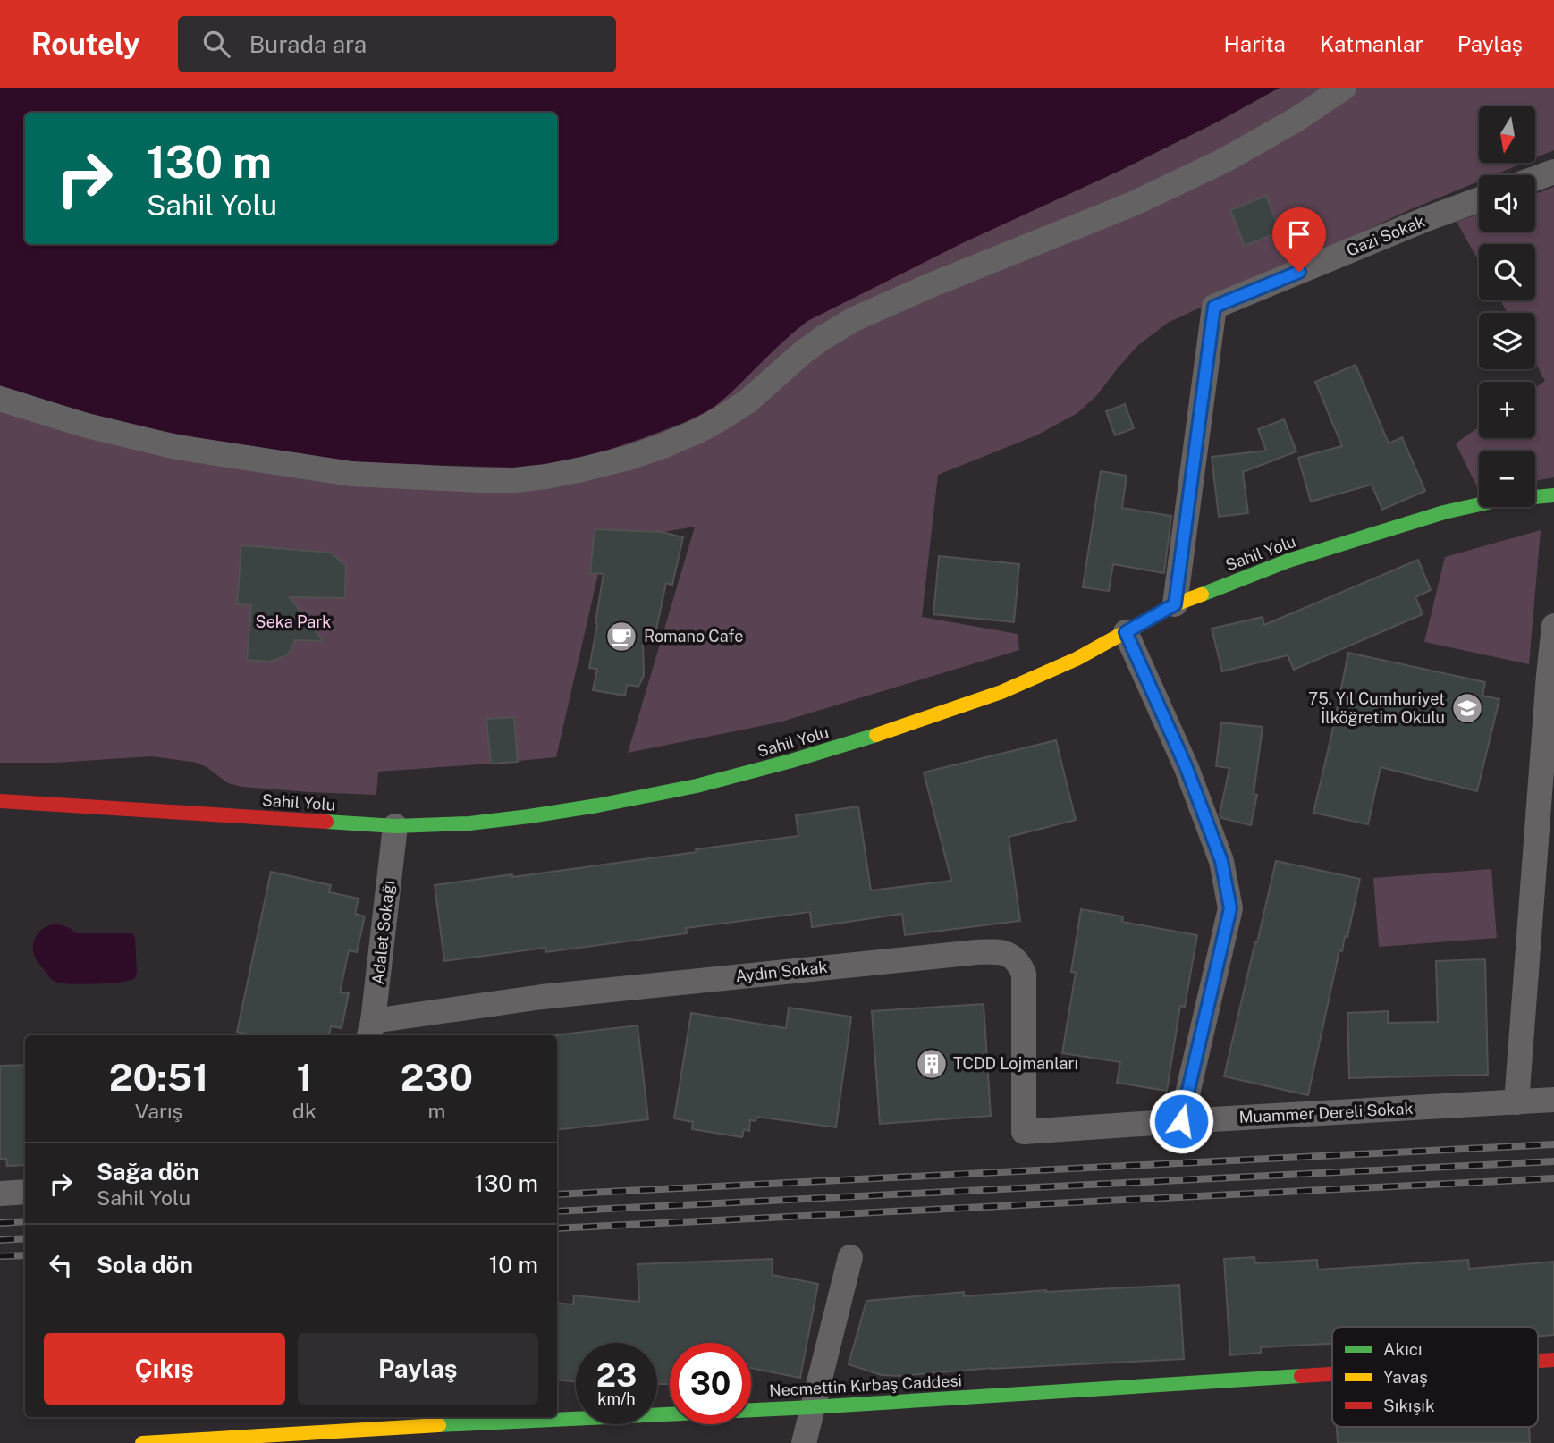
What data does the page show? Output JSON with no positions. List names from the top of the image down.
{
  "streets": {
    "main road": ["Sahil Yolu", "Necmettin Kırbaş Caddesi"],
    "street": [
      "Gazi Sokak",
      "Adalet Sokağı",
      "Aydın Sokak",
      "Muammer Dereli Sokak"
    ]
  },
  "crossings": [
    ["Gazi Sokak", "Sahil Yolu"],
    ["Sahil Yolu", "Adalet Sokağı"],
    ["Adalet Sokağı", "Aydın Sokak"],
    ["Aydın Sokak", "Muammer Dereli Sokak"]
  ],
  "parks": ["Seka Park"],
  "places": {
    "cafe": ["Romano Cafe"],
    "school or university": ["75. Yıl Cumhuriyet İlköğretim Okulu"],
    "building": ["TCDD Lojmanları"]
  },
  "legend": ["Akıcı", "Yavaş", "Sıkışık"],
  "north": "bottom",
  "page": {
    "header": "Routely",
    "search": "Burada ara",
    "nav": ["Harita", "Katmanlar", "Paylaş"],
    "map_buttons": ["+", "−"],
    "turn": ["130 m", "Sahil Yolu"],
    "eta": [
      "20:51",
      "Varış",
      "1",
      "dk",
      "230",
      "m"
    ],
    "list": [
      {
        "name": "Sağa dön",
        "note": "Sahil Yolu",
        "value": "130 m"
      },
      {
        "name": "Sola dön",
        "value": "10 m"
      }
    ],
    "buttons": ["Çıkış", "Paylaş"],
    "speed": "23 km/h",
    "limit": "30"
  }
}
